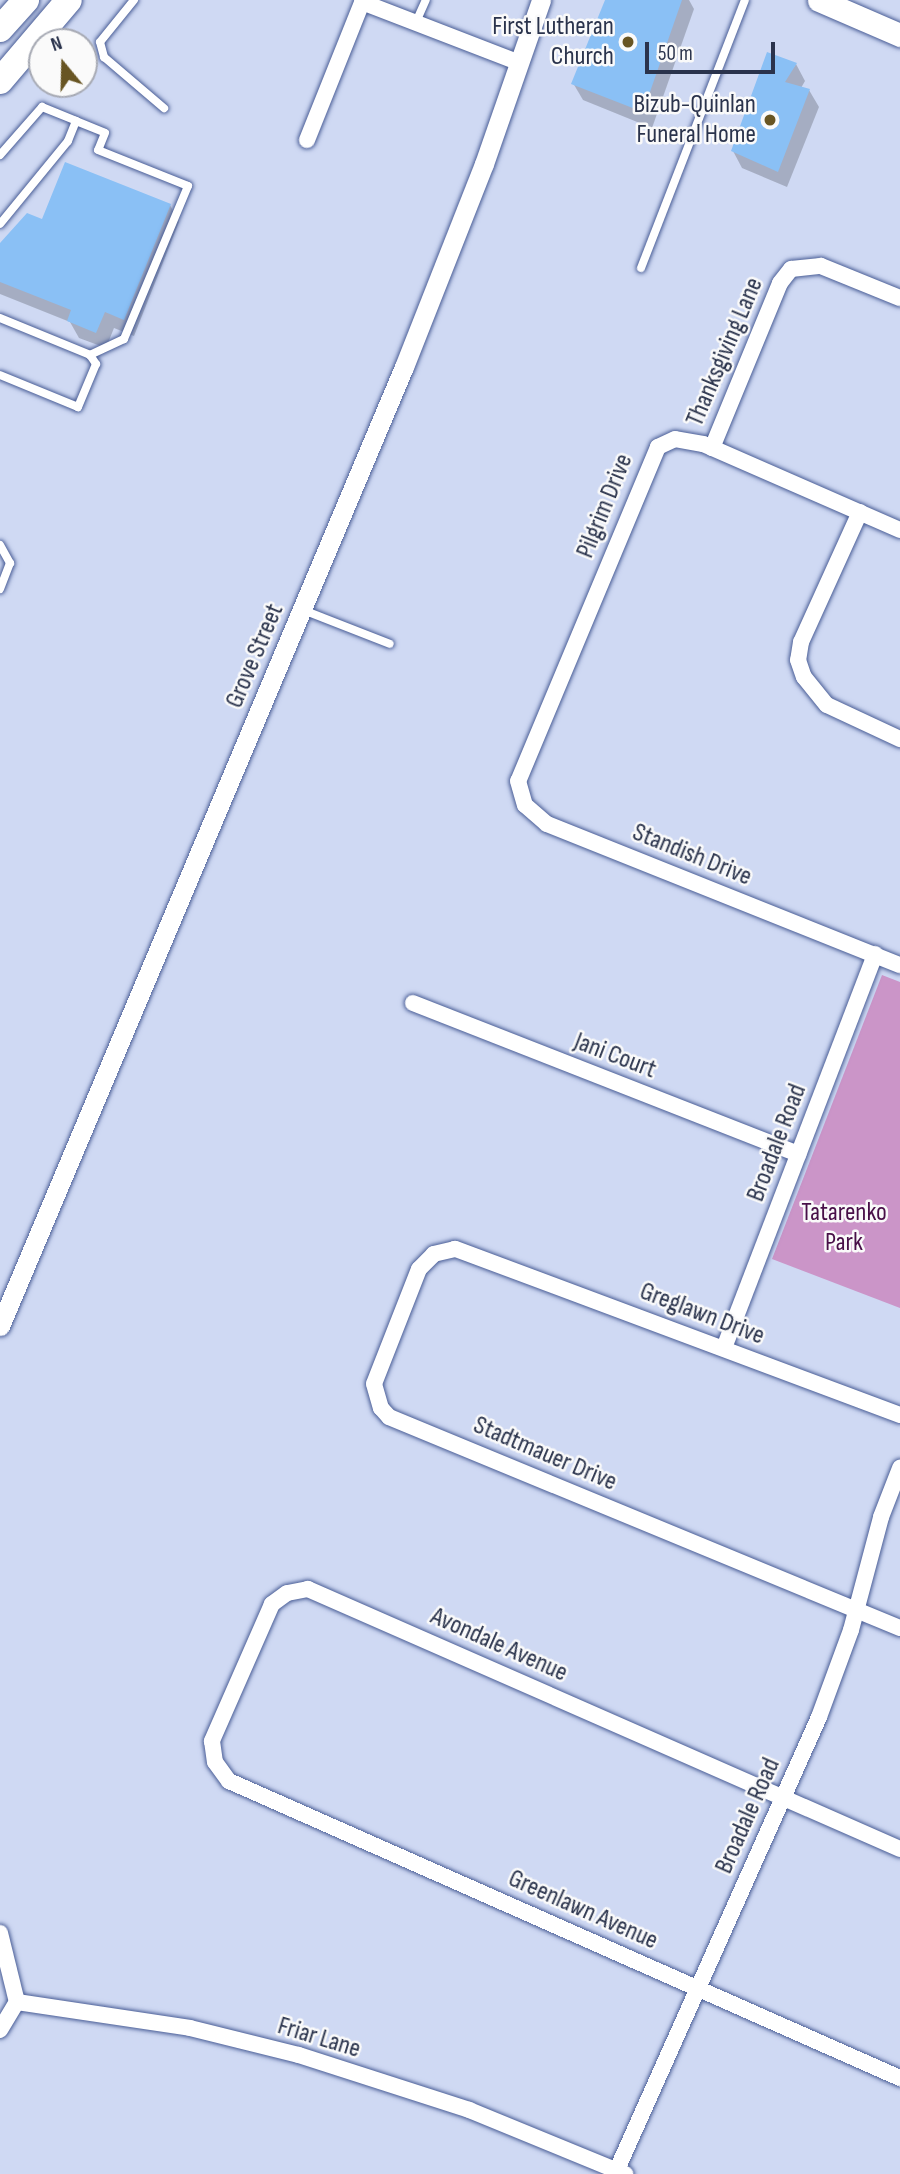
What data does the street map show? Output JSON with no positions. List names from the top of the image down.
{
  "streets": {
    "street": [
      "Thanksgiving Lane",
      "Pilgrim Drive",
      "Grove Street",
      "Standish Drive",
      "Jani Court",
      "Broadale Road",
      "Greglawn Drive",
      "Stadtmauer Drive",
      "Avondale Avenue",
      "Greenlawn Avenue",
      "Friar Lane"
    ]
  },
  "crossings": [
    ["Thanksgiving Lane", "Pilgrim Drive"],
    ["Pilgrim Drive", "Standish Drive"],
    ["Standish Drive", "Broadale Road"],
    ["Jani Court", "Broadale Road"],
    ["Broadale Road", "Greglawn Drive"],
    ["Broadale Road", "Stadtmauer Drive"],
    ["Broadale Road", "Avondale Avenue"],
    ["Broadale Road", "Greenlawn Avenue"],
    ["Broadale Road", "Friar Lane"],
    ["Greglawn Drive", "Stadtmauer Drive"],
    ["Avondale Avenue", "Greenlawn Avenue"]
  ],
  "parks": ["Tatarenko Park"],
  "places": ["First Lutheran Church", "Bizub-Quinlan Funeral Home"],
  "scale_bar": "50 m",
  "north": "top"
}
